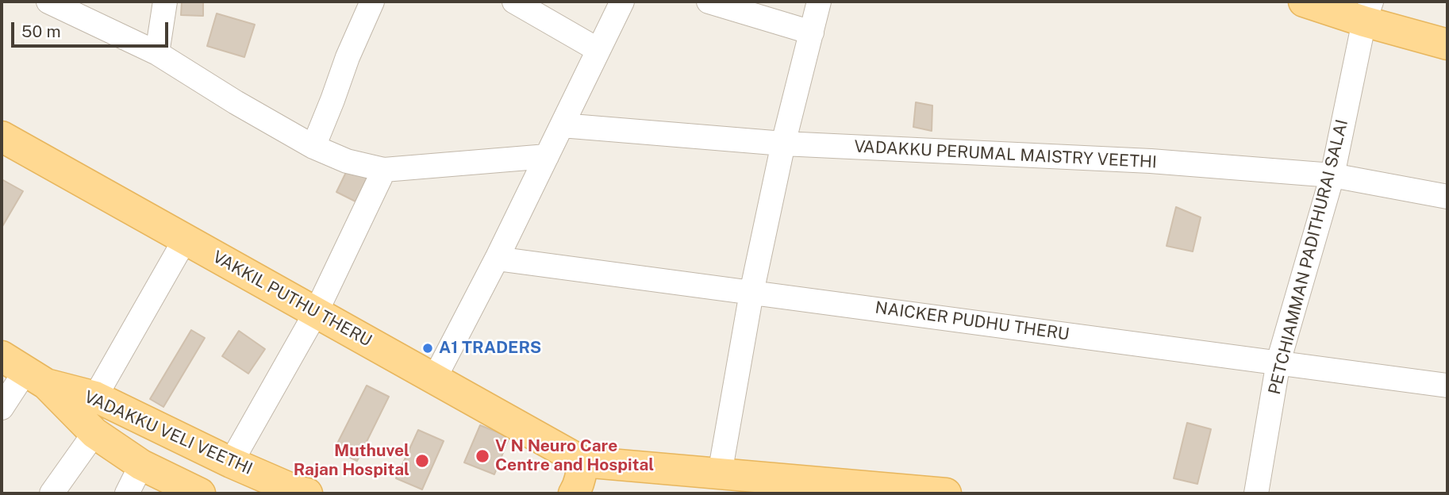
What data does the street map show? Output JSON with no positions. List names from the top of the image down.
{
  "streets": {
    "main road": ["VAKKIL PUTHU THERU", "VADAKKU VELI VEETHI"],
    "street": ["VADAKKU PERUMAL MAISTRY VEETHI", "PETCHIAMMAN PADITHURAI SALAI", "NAICKER PUDHU THERU"]
  },
  "crossings": [
    ["VADAKKU PERUMAL MAISTRY VEETHI", "PETCHIAMMAN PADITHURAI SALAI"],
    ["PETCHIAMMAN PADITHURAI SALAI", "NAICKER PUDHU THERU"]
  ],
  "places": ["A1 TRADERS", "V N Neuro Care Centre and Hospital", "Muthuvel Rajan Hospital"],
  "scale_bar": "50 m"
}
